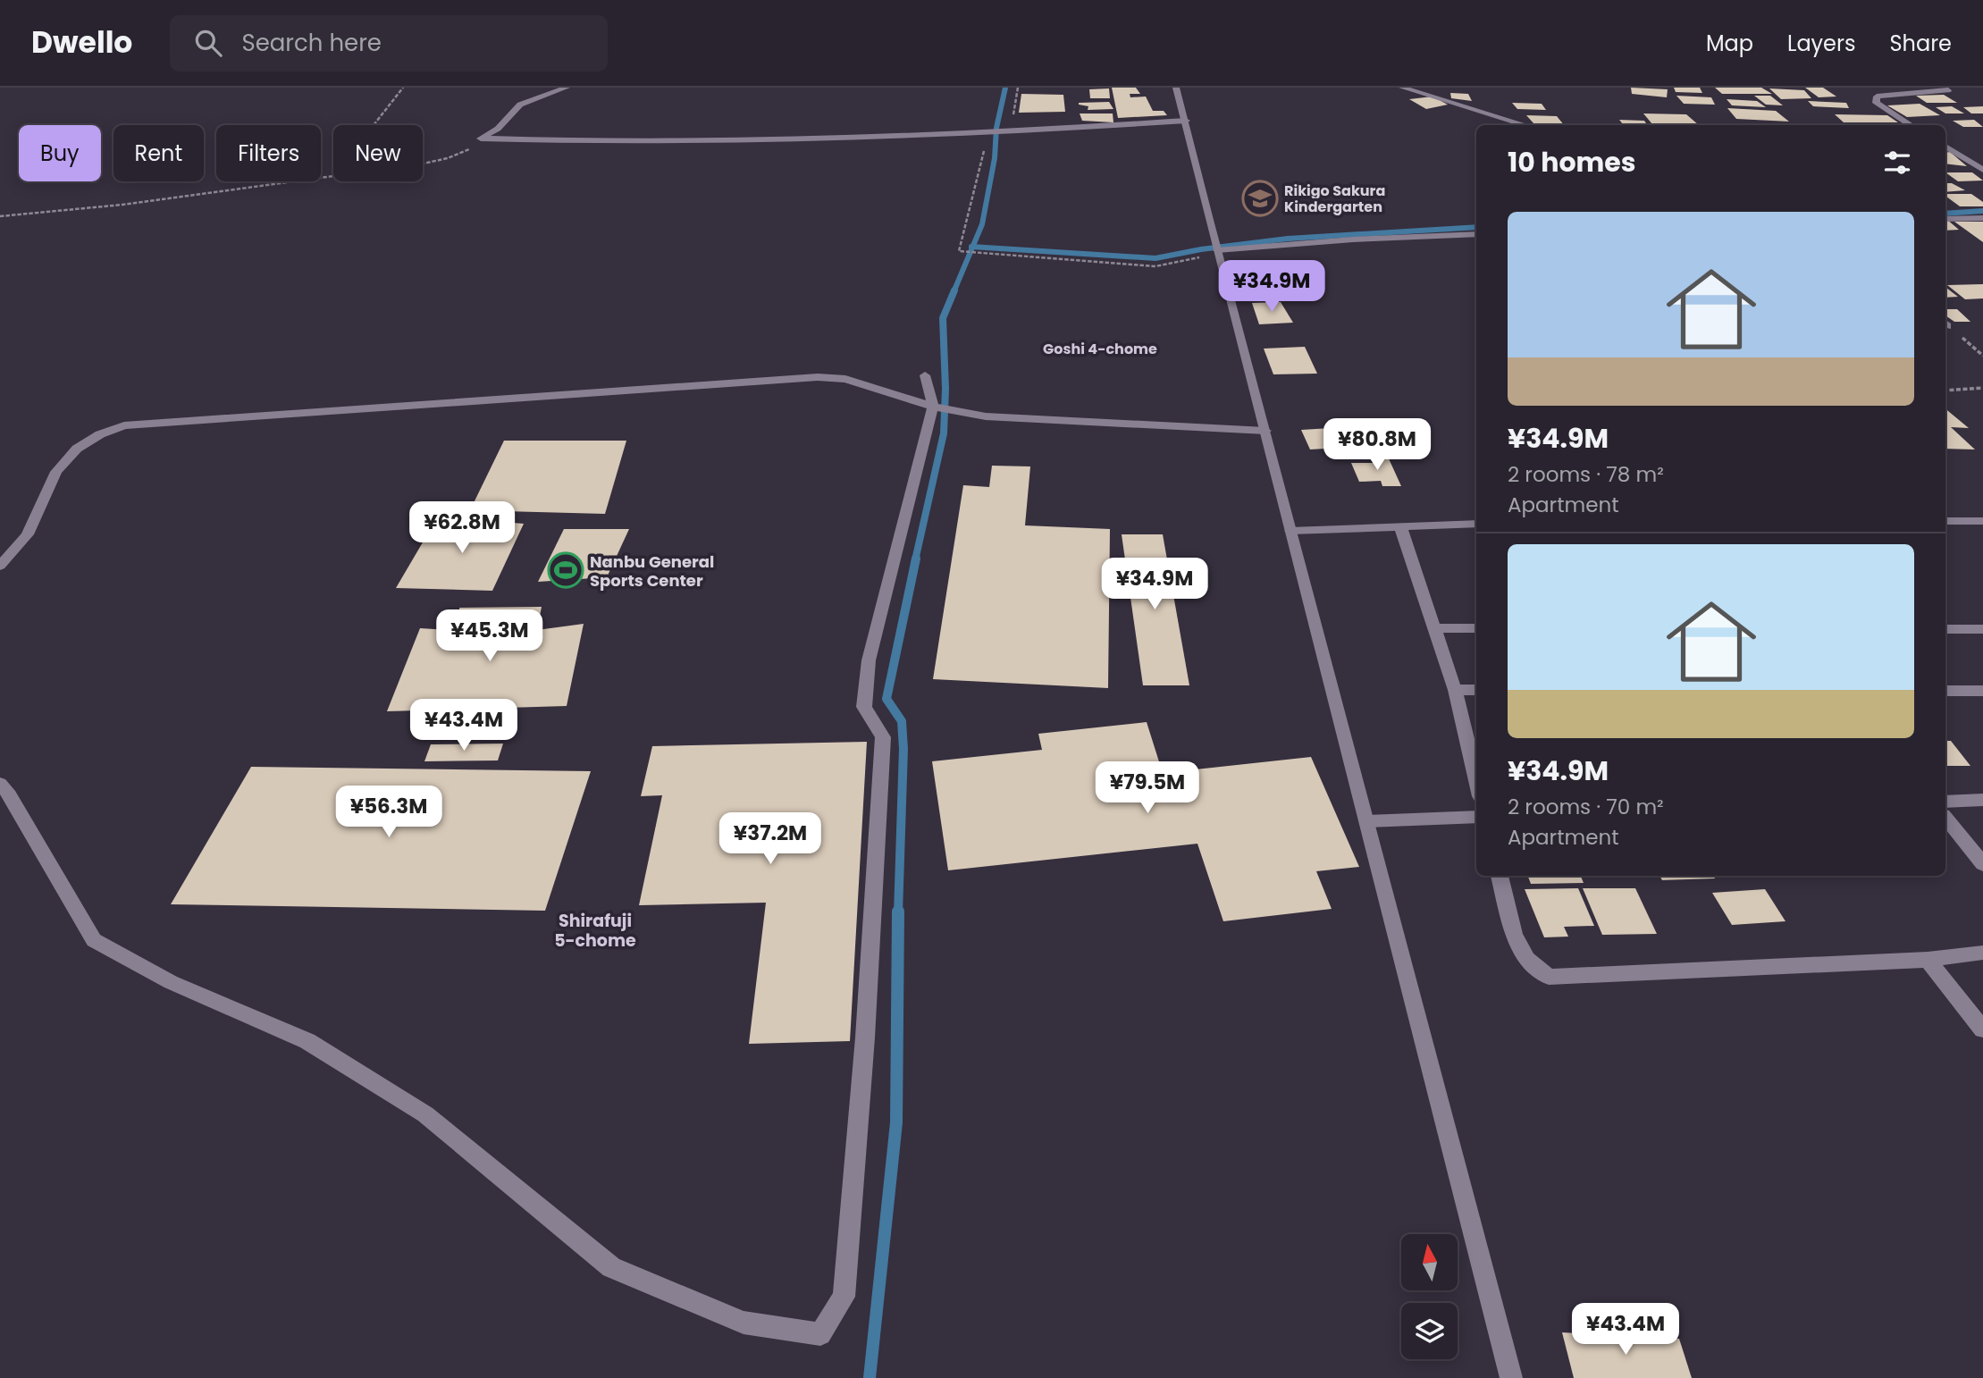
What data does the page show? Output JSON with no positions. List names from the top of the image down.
{
  "districts": ["Goshi 4-chome", "Shirafuji 5-chome"],
  "places": {
    "school or university": ["Rikigo Sakura Kindergarten"],
    "sports": ["Nanbu General Sports Center"]
  },
  "north": "top",
  "page": {
    "header": "Dwello",
    "search": "Search here",
    "nav": ["Map", "Layers", "Share"],
    "chip": [
      "Buy",
      "Rent",
      "Filters",
      "New"
    ],
    "heading": "10 homes",
    "list": [
      {
        "name": "¥34.9M",
        "note": "2 rooms · 78 m² · Apartment"
      },
      {
        "name": "¥34.9M",
        "note": "2 rooms · 70 m² · Apartment"
      }
    ],
    "price": [
      "¥34.9M",
      "¥80.8M",
      "¥62.8M",
      "¥34.9M",
      "¥45.3M",
      "¥43.4M",
      "¥79.5M",
      "¥56.3M",
      "¥37.2M",
      "¥43.4M"
    ]
  }
}
